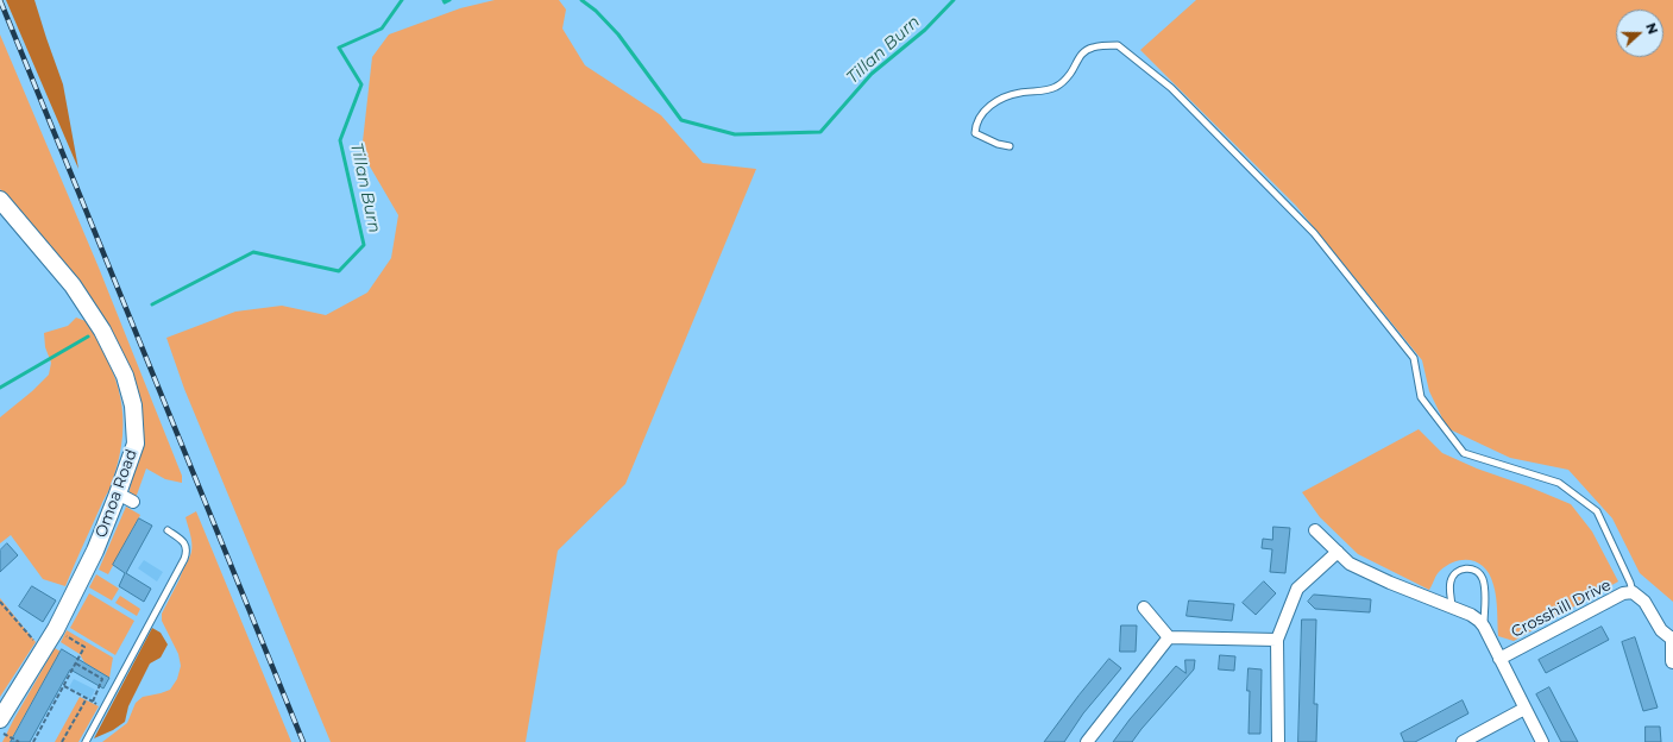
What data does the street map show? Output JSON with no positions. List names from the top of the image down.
{
  "streets": {
    "main road": ["Omoa Road"],
    "street": ["Crosshill Drive"]
  },
  "water": ["Tillan Burn"],
  "north": "right"
}
